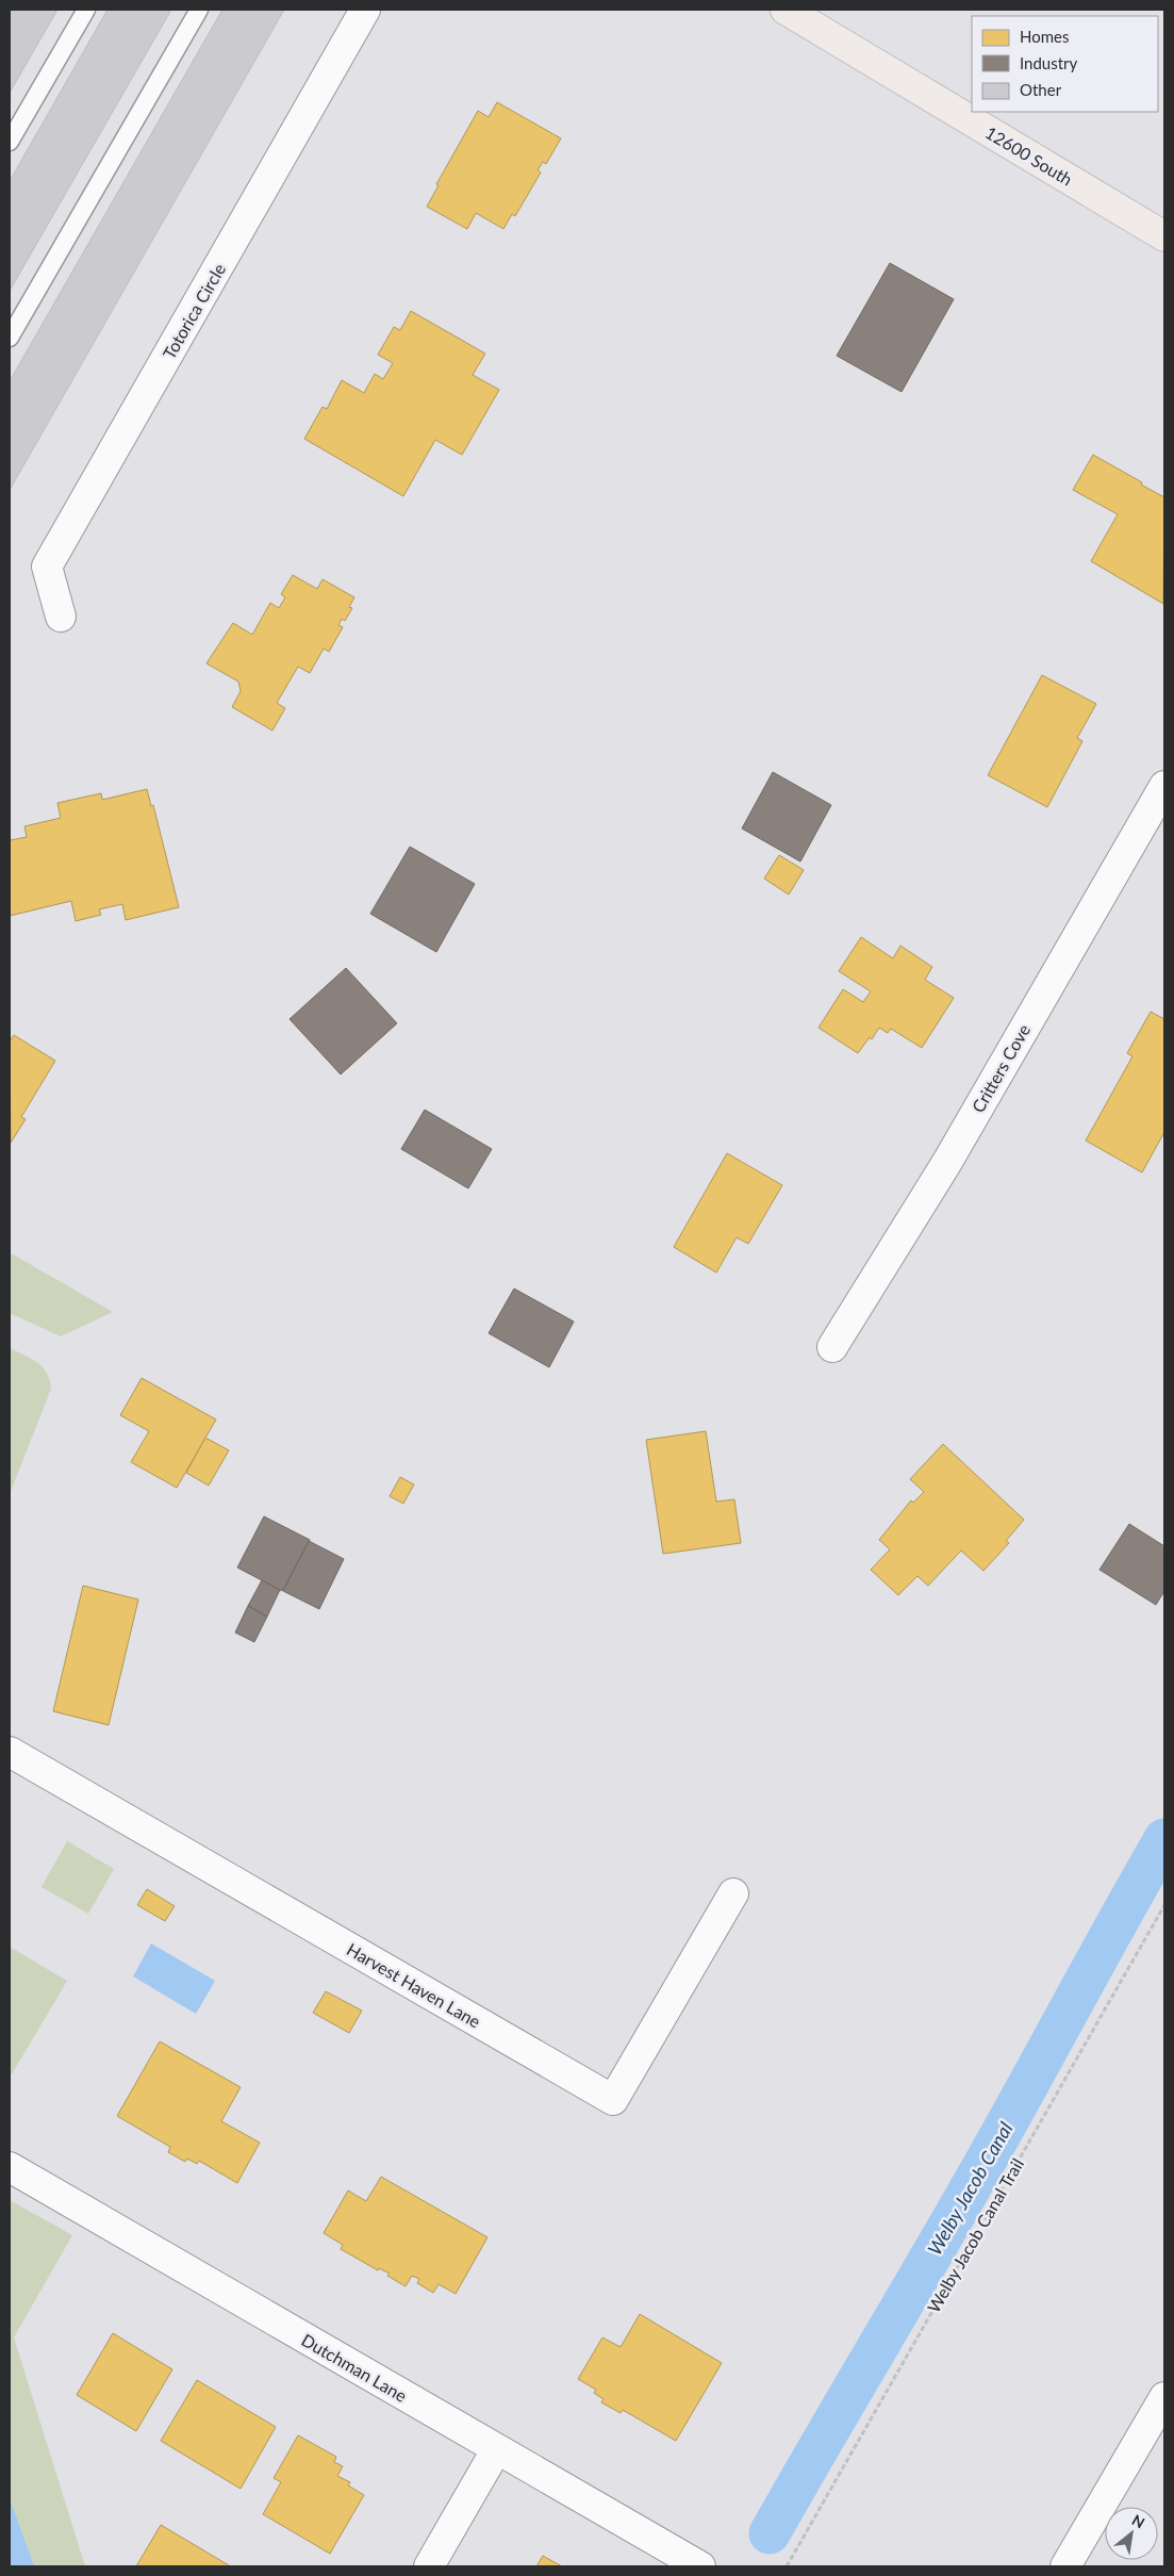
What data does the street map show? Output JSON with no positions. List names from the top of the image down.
{
  "streets": {
    "main road": ["12600 South"],
    "street": [
      "Totorica Circle",
      "Critters Cove",
      "Harvest Haven Lane",
      "Dutchman Lane"
    ],
    "path": ["Welby Jacob Canal Trail"]
  },
  "water": ["Welby Jacob Canal"],
  "legend": ["Homes", "Industry", "Other"],
  "north": "top right"
}
